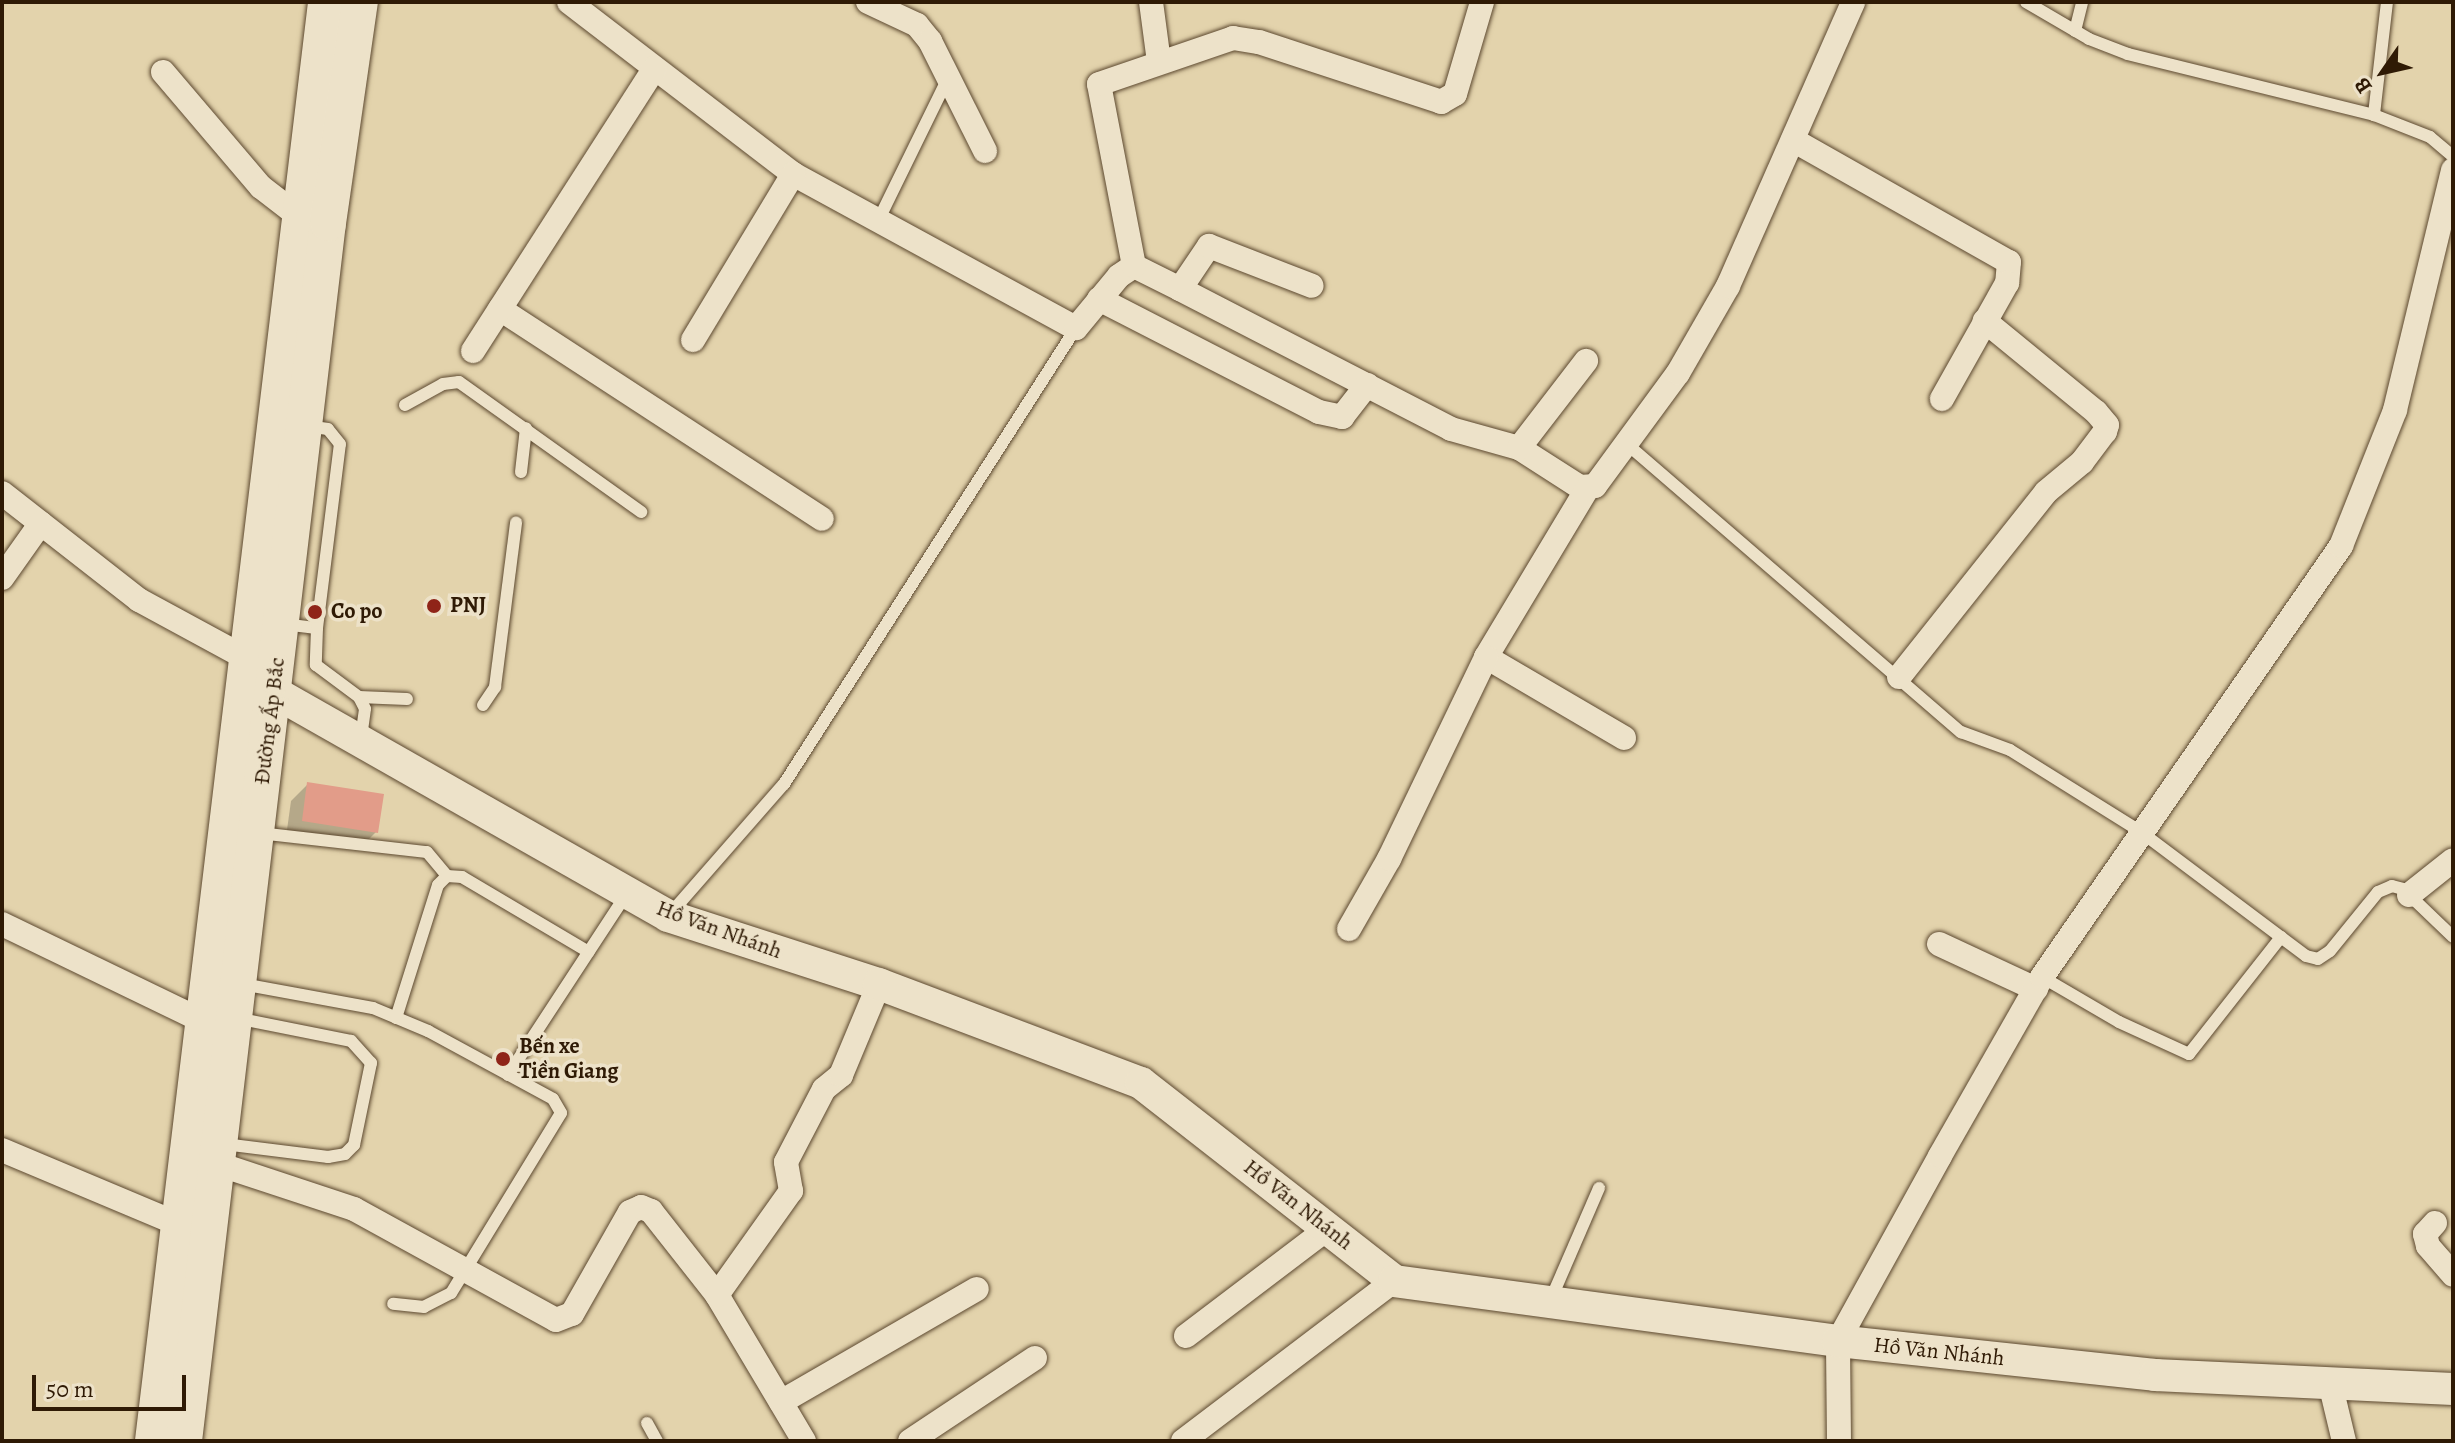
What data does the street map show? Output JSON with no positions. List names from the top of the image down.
{
  "streets": {
    "main road": ["Đường Ấp Bắc"],
    "street": ["Hồ Văn Nhánh"]
  },
  "crossings": [
    ["Đường Ấp Bắc", "Hồ Văn Nhánh"]
  ],
  "places": ["PNJ", "Co po", "Bến xe Tiền Giang"],
  "scale_bar": "50 m",
  "north": "bottom left"
}
